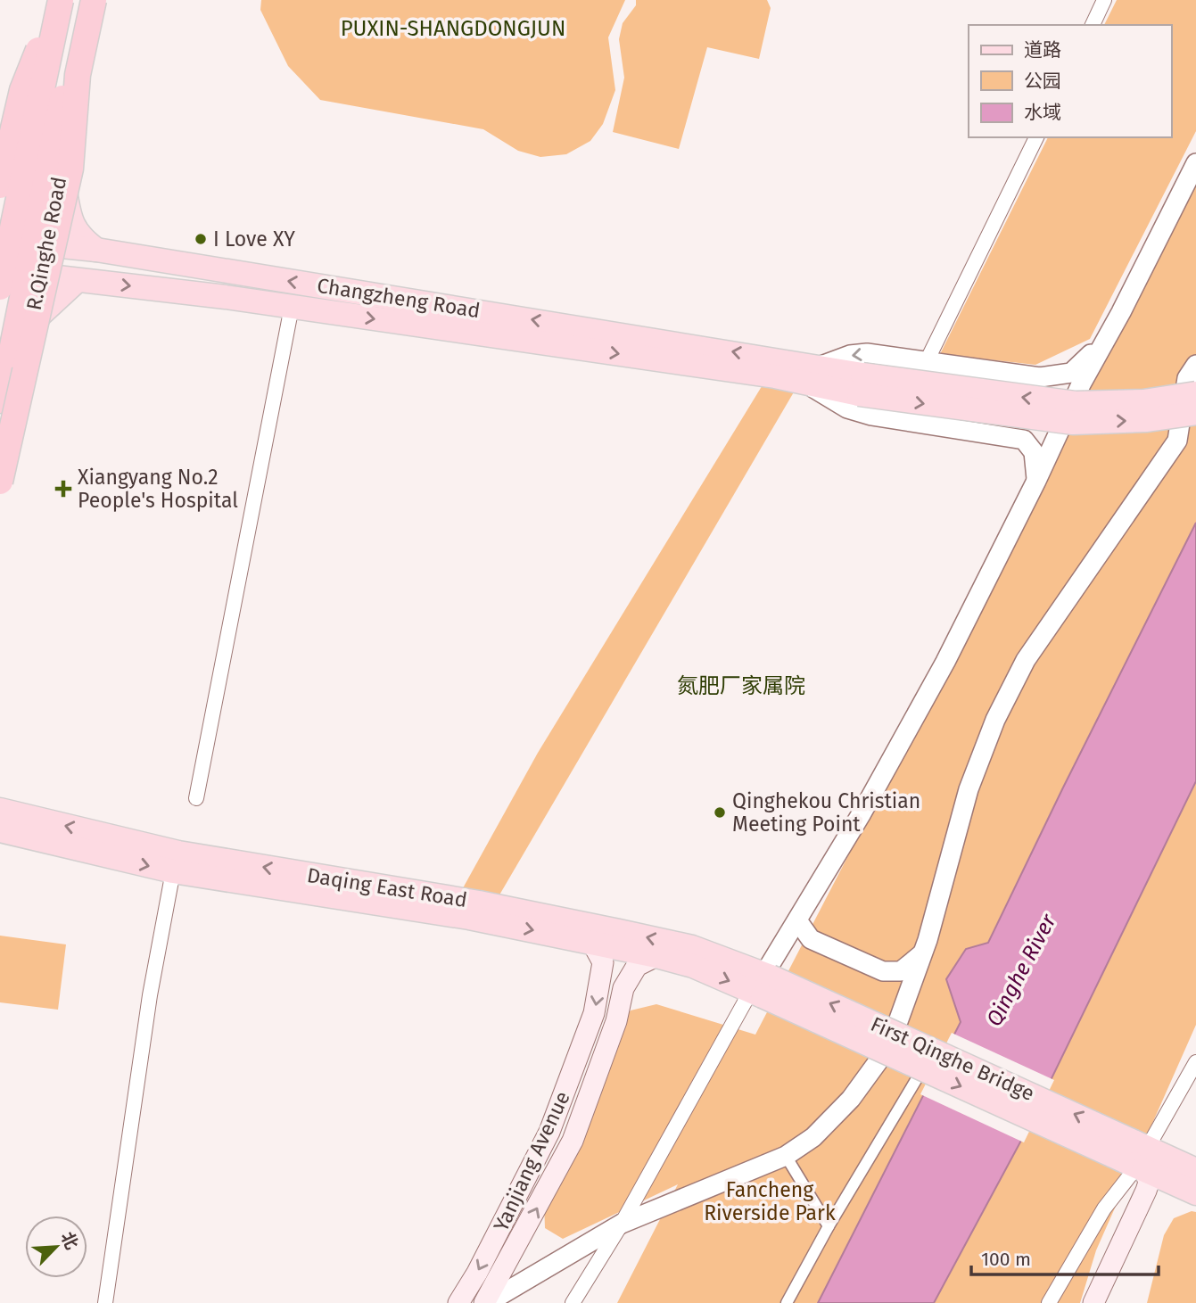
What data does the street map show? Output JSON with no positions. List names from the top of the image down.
{
  "streets": {
    "main road": [
      "R.Qinghe Road",
      "Changzheng Road",
      "Daqing East Road",
      "First Qinghe Bridge",
      "Yanjiang Avenue"
    ]
  },
  "crossings": [
    ["R.Qinghe Road", "Changzheng Road"],
    ["Daqing East Road", "First Qinghe Bridge"],
    ["Daqing East Road", "Yanjiang Avenue"]
  ],
  "districts": ["PUXIN-SHANGDONGJUN", "氮肥厂家属院"],
  "water": ["Qinghe River"],
  "parks": ["Fancheng Riverside Park"],
  "places": {
    "other": ["I Love XY", "Qinghekou Christian Meeting Point"],
    "health": ["Xiangyang No.2 People's Hospital"]
  },
  "legend": ["道路", "公园", "水域"],
  "scale_bar": "100 m",
  "north": "top right"
}
